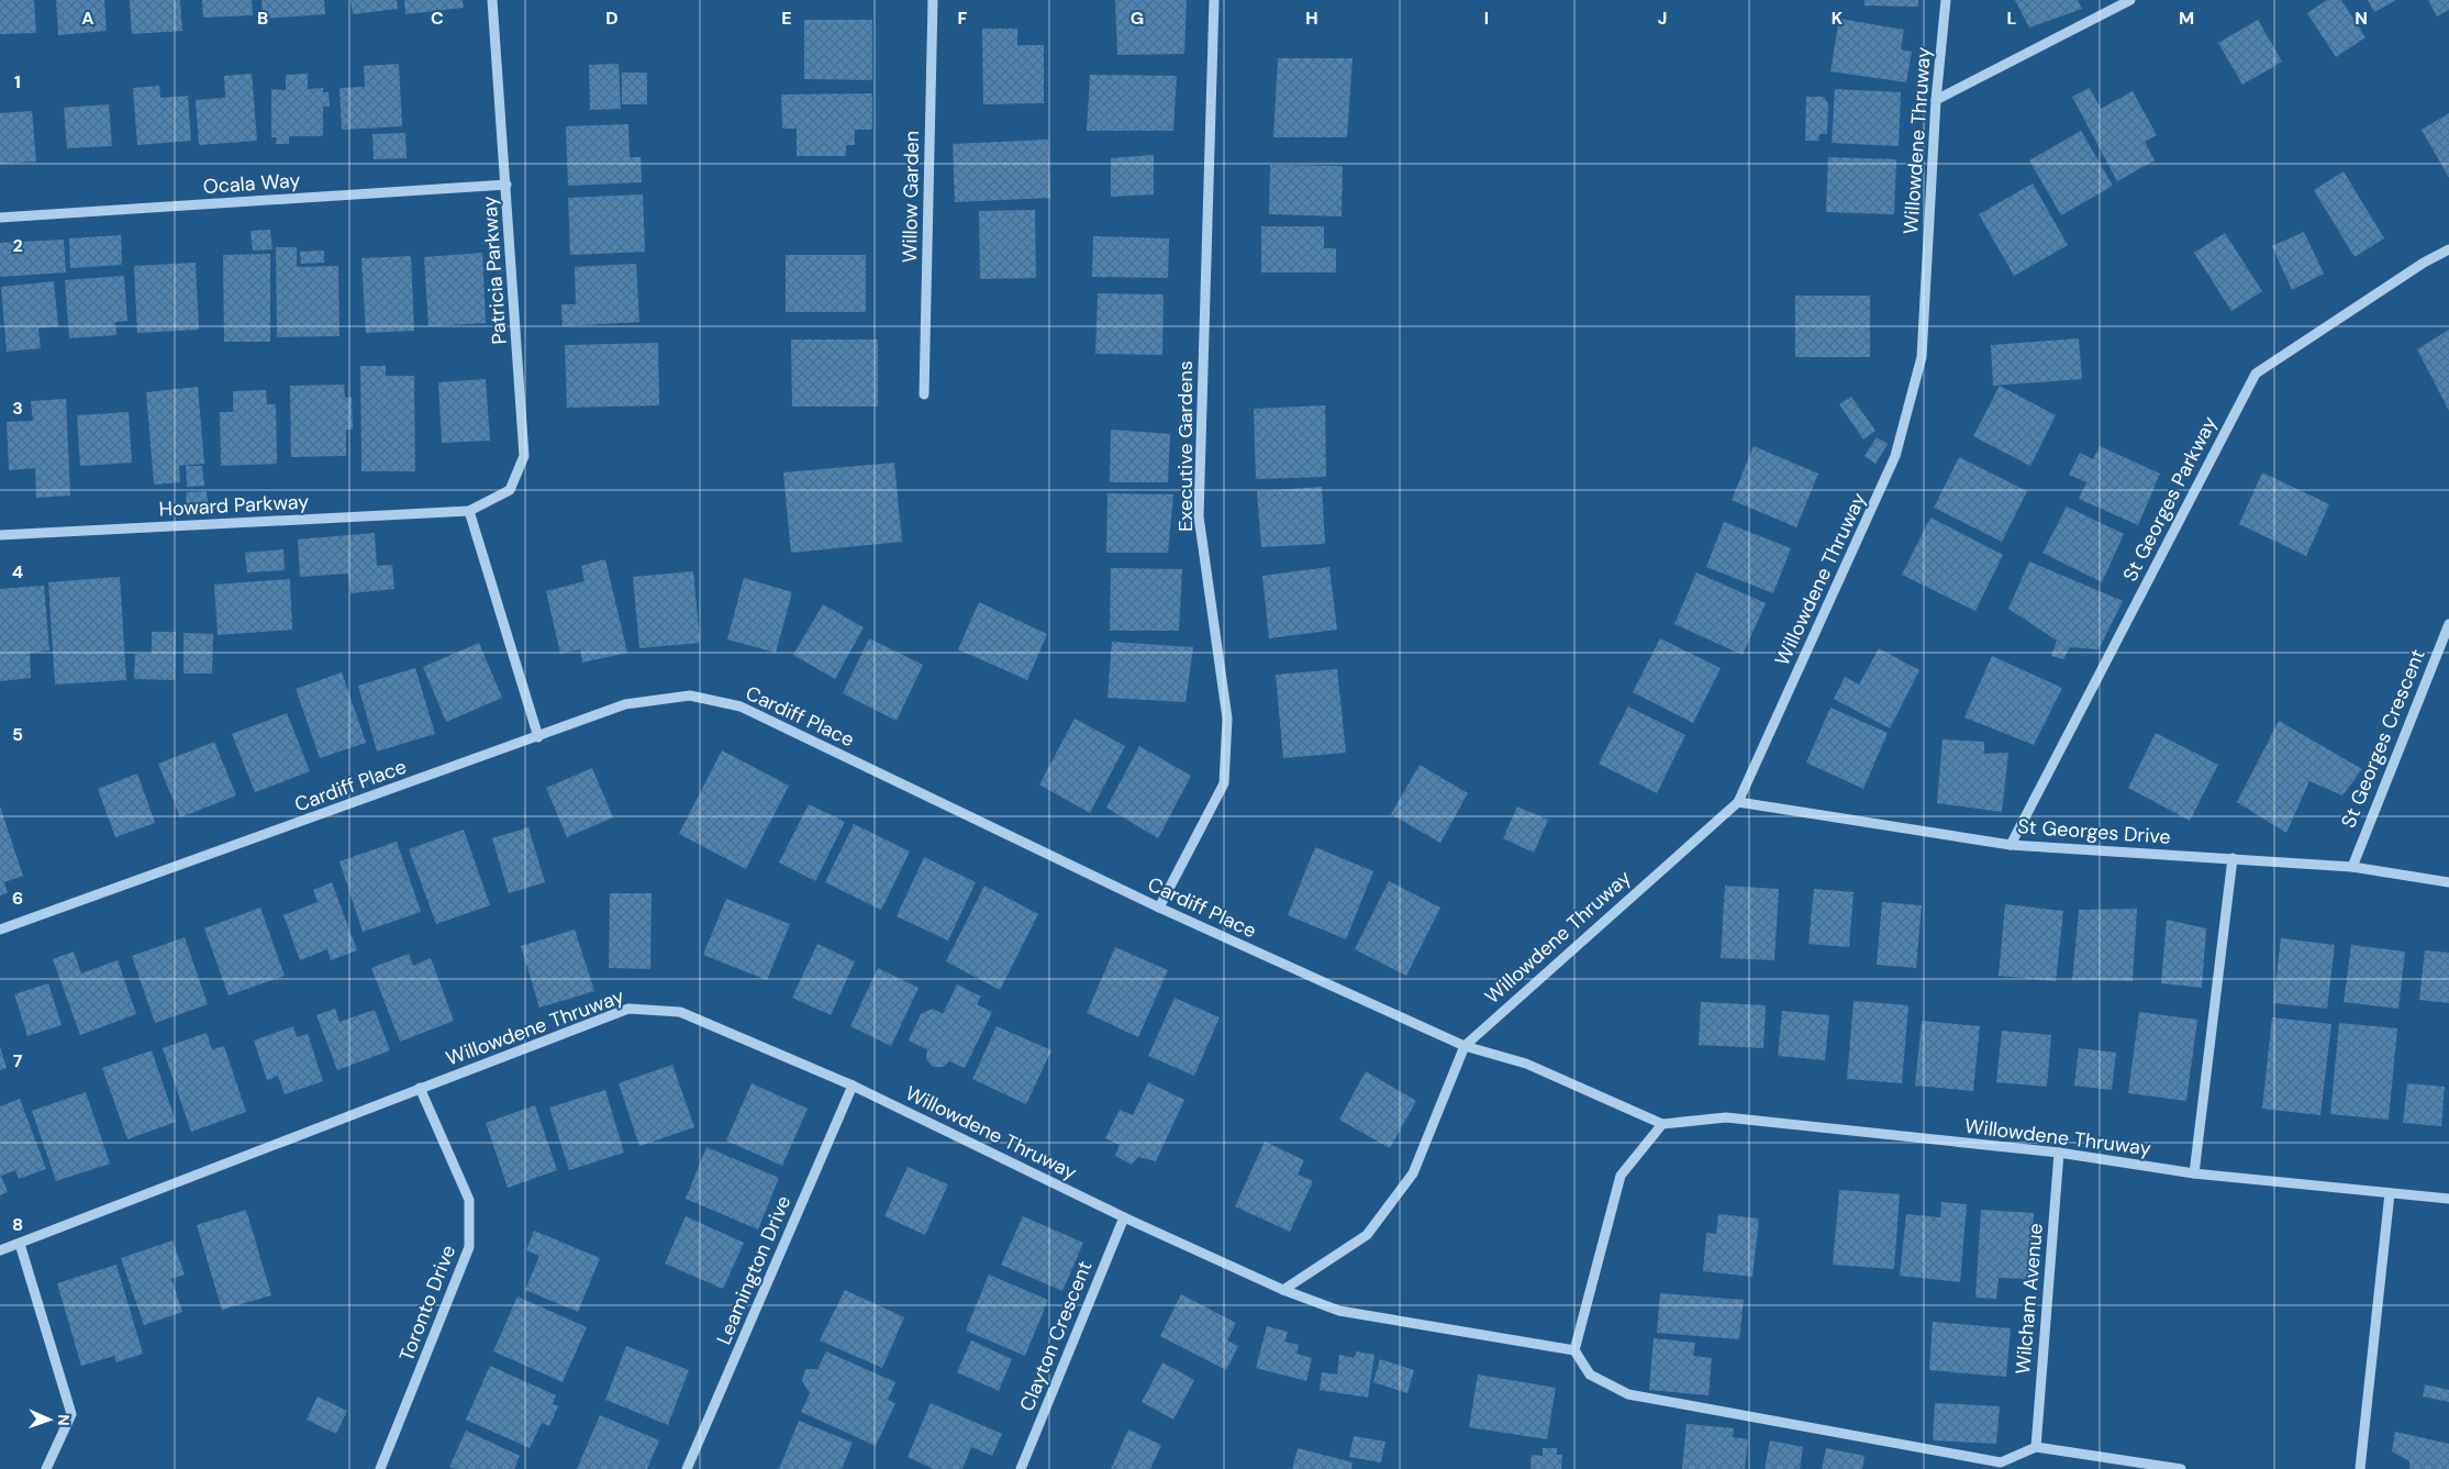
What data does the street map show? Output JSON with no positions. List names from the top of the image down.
{
  "streets": {
    "street": [
      "Willowdene Thruway",
      "Ocala Way",
      "Willow Garden",
      "Patricia Parkway",
      "Executive Gardens",
      "St Georges Parkway",
      "Howard Parkway",
      "Cardiff Place",
      "St Georges Crescent",
      "St Georges Drive",
      "Leamington Drive",
      "Wilcham Avenue",
      "Toronto Drive",
      "Clayton Crescent"
    ]
  },
  "crossings": [
    ["Willowdene Thruway", "Cardiff Place"],
    ["Willowdene Thruway", "St Georges Drive"],
    ["Willowdene Thruway", "Leamington Drive"],
    ["Willowdene Thruway", "Wilcham Avenue"],
    ["Willowdene Thruway", "Toronto Drive"],
    ["Willowdene Thruway", "Clayton Crescent"],
    ["Ocala Way", "Patricia Parkway"],
    ["Patricia Parkway", "Howard Parkway"],
    ["Executive Gardens", "Cardiff Place"],
    ["St Georges Parkway", "St Georges Drive"],
    ["St Georges Crescent", "St Georges Drive"]
  ],
  "north": "right",
  "grid": {
    "columns": [
      "A",
      "B",
      "C",
      "D",
      "E",
      "F",
      "G",
      "H",
      "I",
      "J",
      "K",
      "L",
      "M",
      "N"
    ],
    "rows": [
      "1",
      "2",
      "3",
      "4",
      "5",
      "6",
      "7",
      "8"
    ]
  }
}
